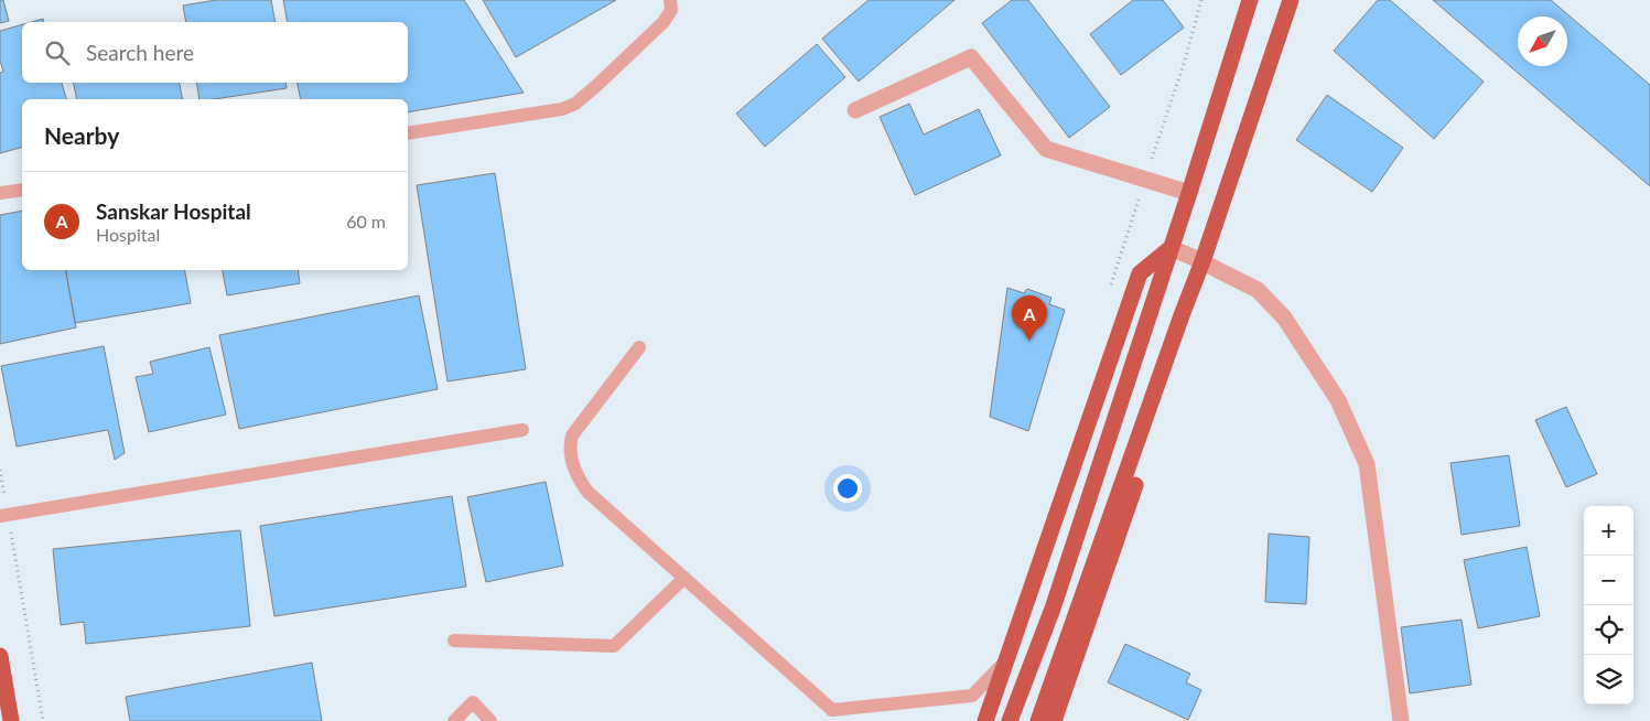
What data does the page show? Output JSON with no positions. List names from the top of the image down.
{
  "north": "bottom left",
  "page": {
    "search": "Search here",
    "heading": "Nearby",
    "list": [
      {
        "mark": "A",
        "name": "Sanskar Hospital",
        "note": "Hospital",
        "value": "60 m"
      }
    ],
    "pins": "A",
    "map_buttons": ["+", "−"]
  }
}
